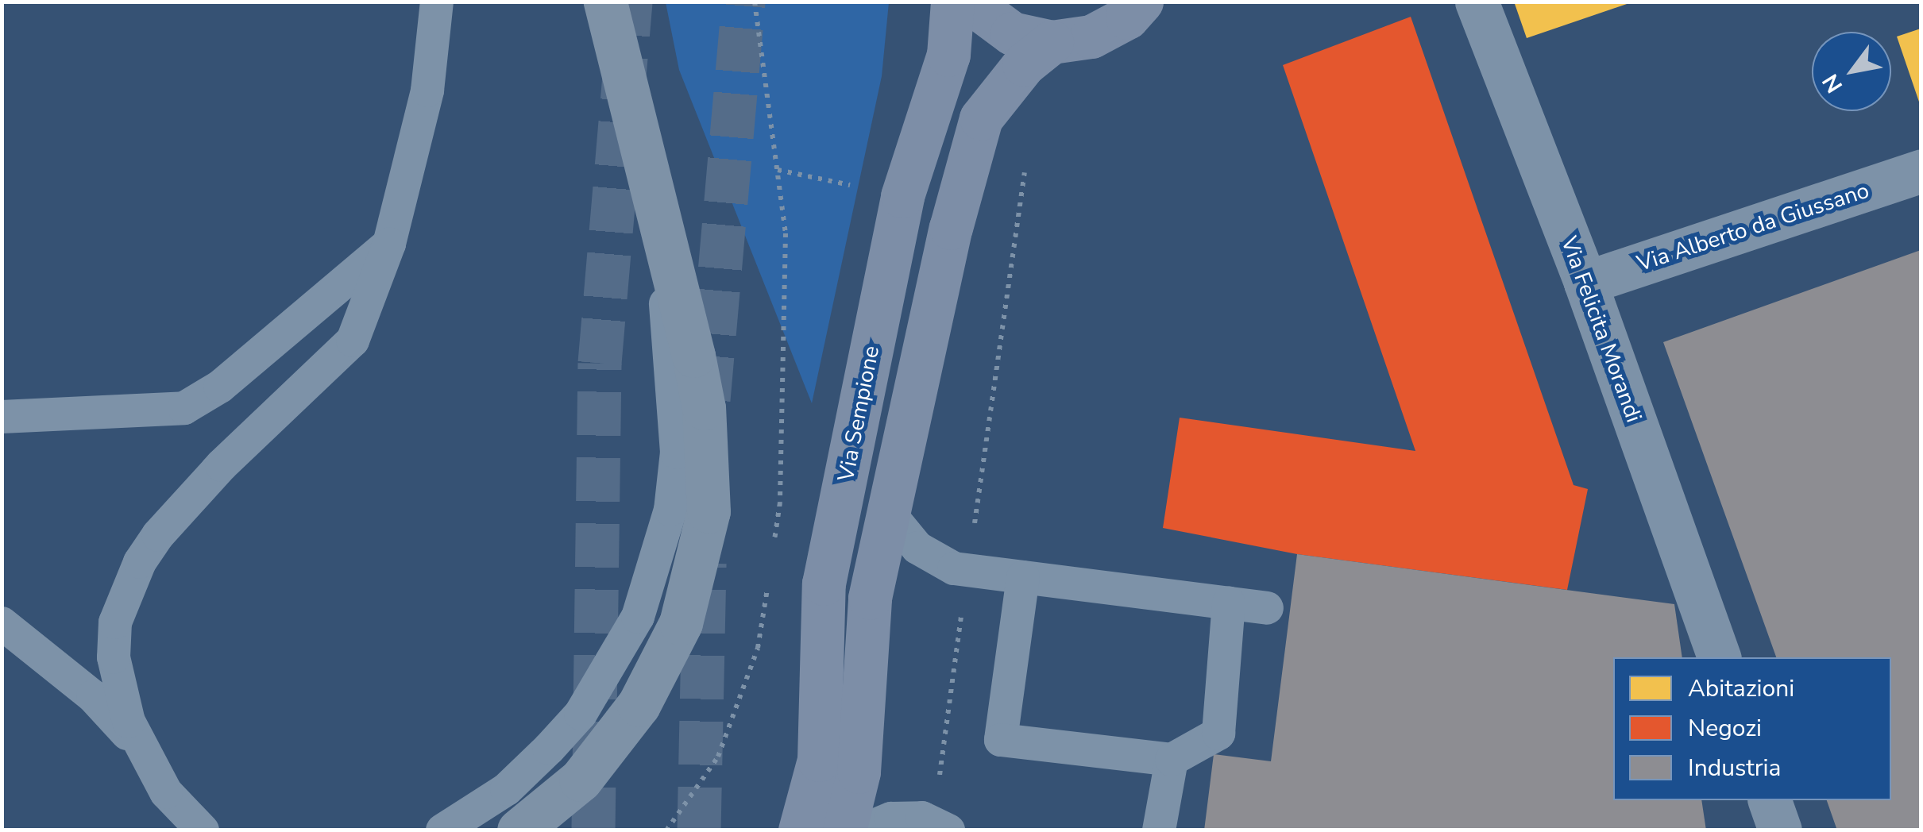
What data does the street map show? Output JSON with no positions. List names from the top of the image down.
{
  "streets": {
    "main road": ["Via Sempione"],
    "street": ["Via Alberto da Giussano", "Via Felicita Morandi"]
  },
  "crossings": [
    ["Via Alberto da Giussano", "Via Felicita Morandi"]
  ],
  "legend": ["Abitazioni", "Negozi", "Industria"],
  "north": "bottom left"
}
